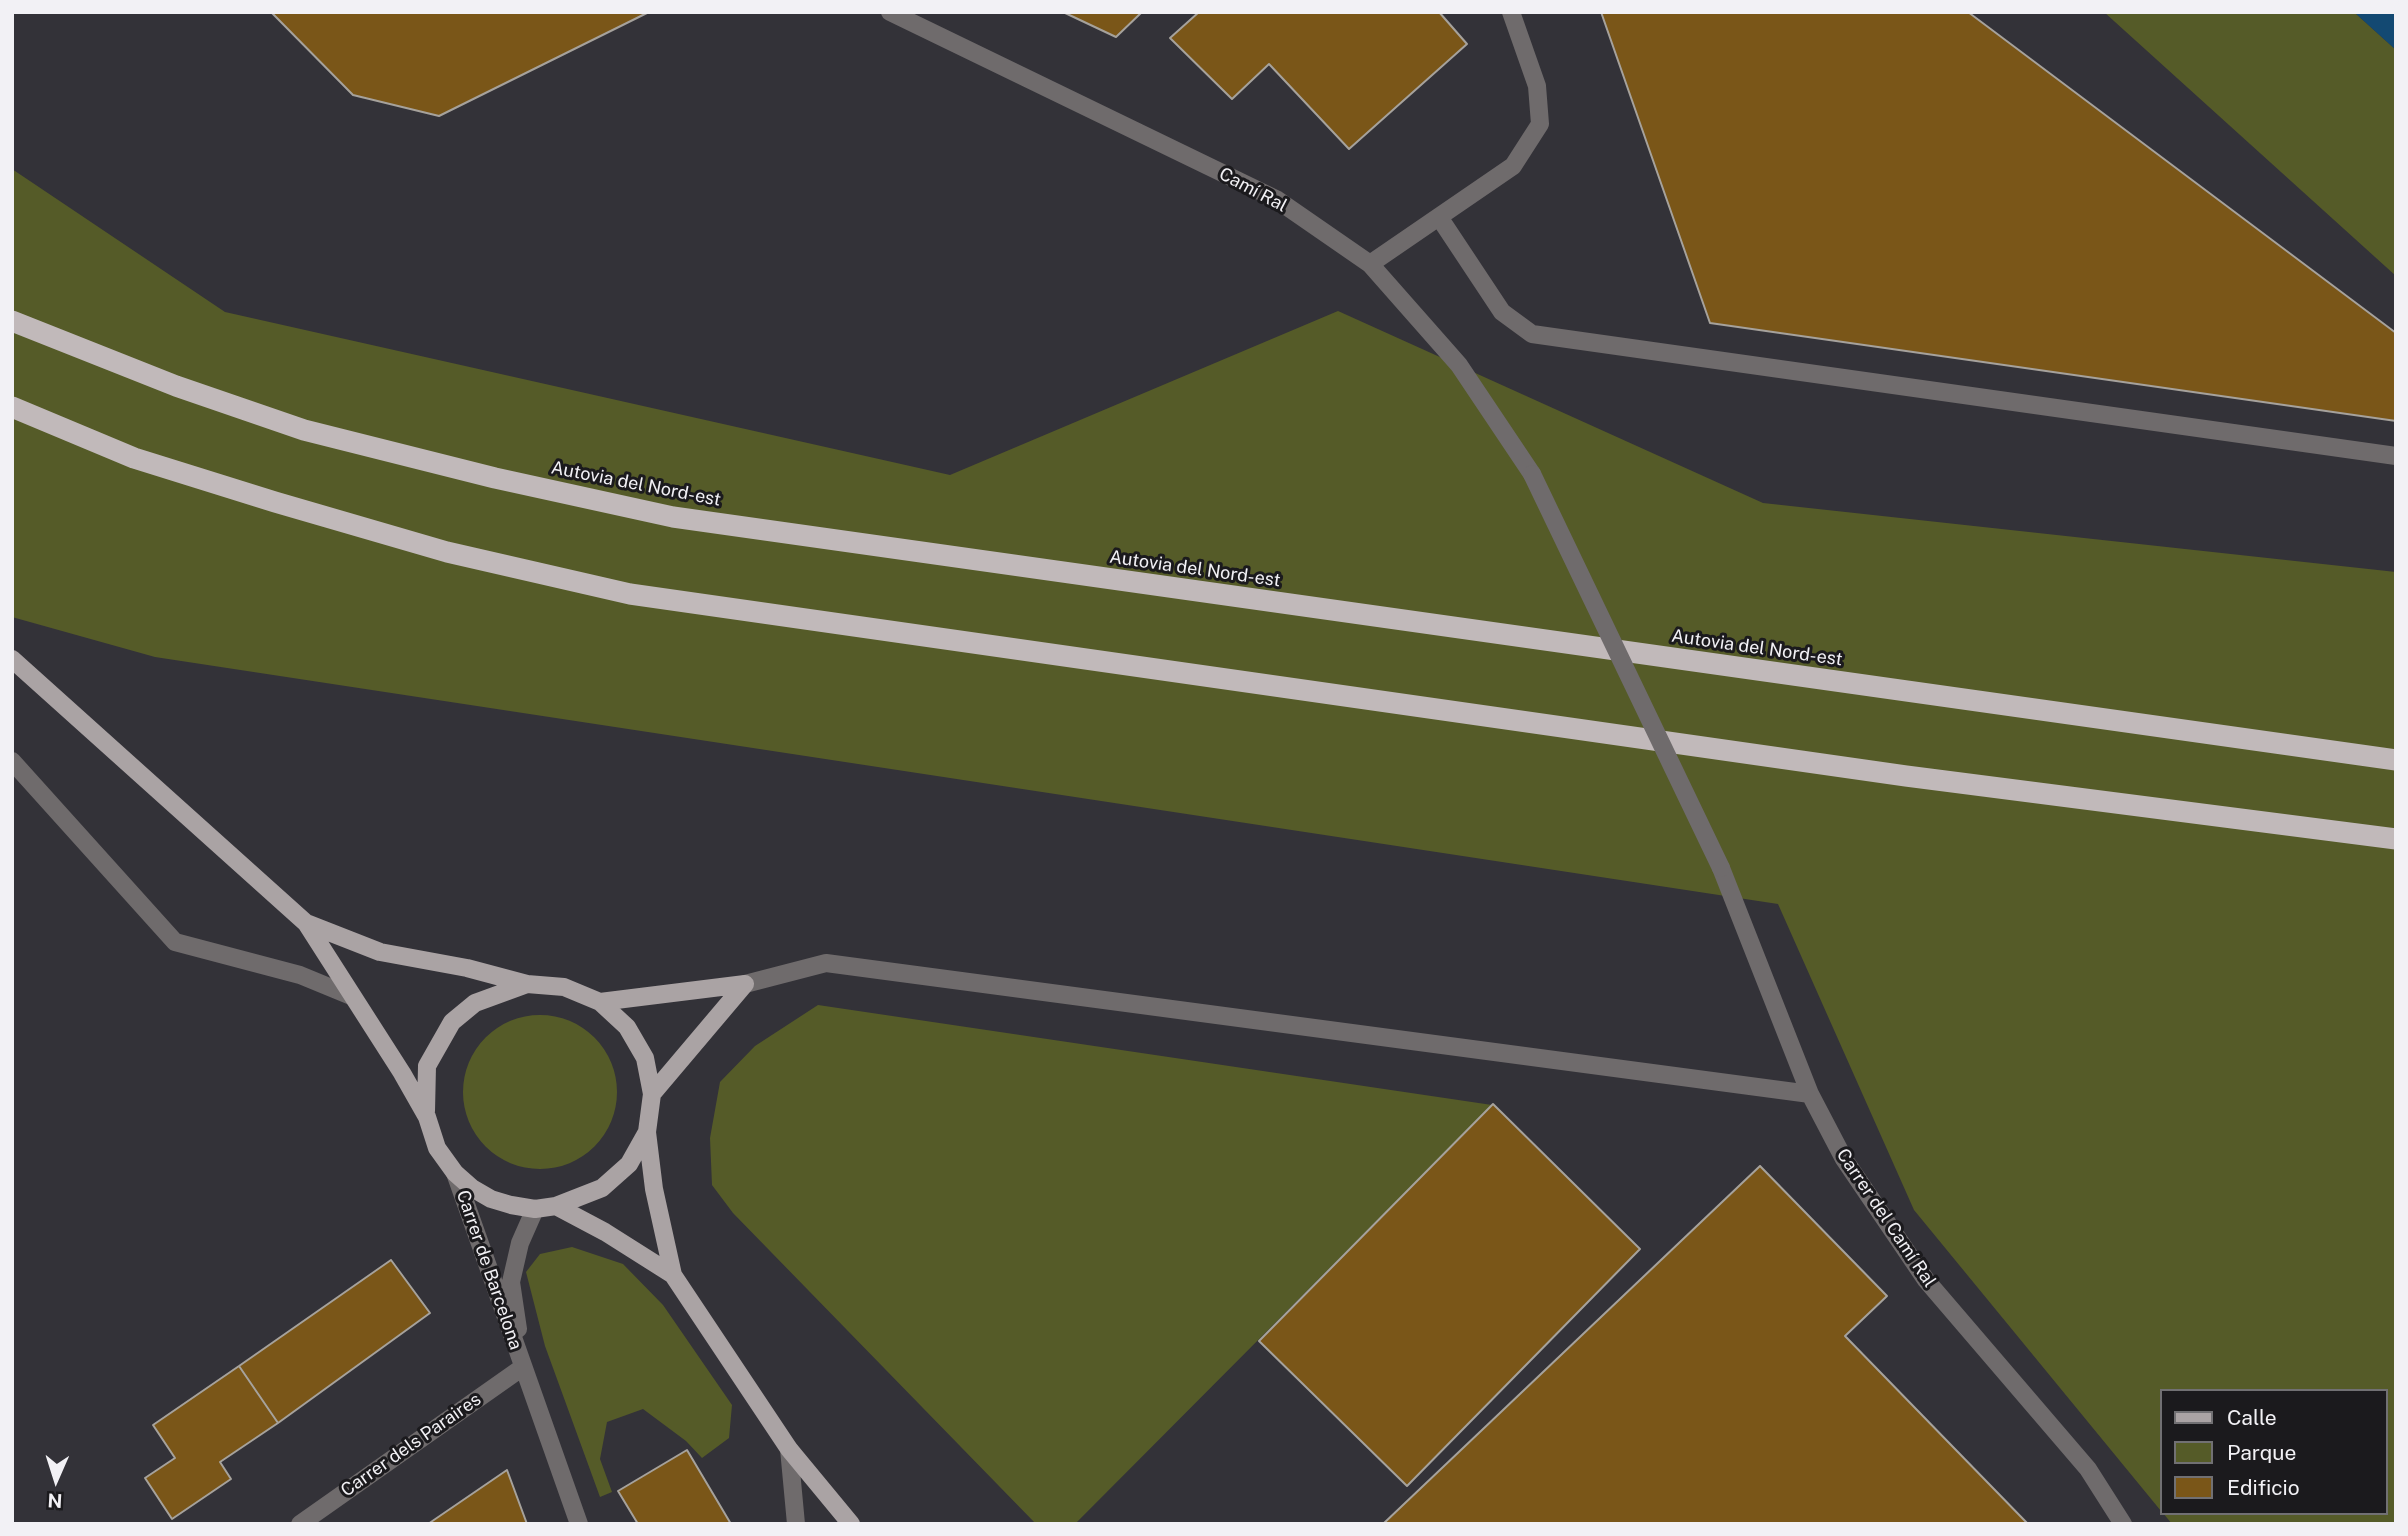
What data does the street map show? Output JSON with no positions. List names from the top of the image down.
{
  "streets": {
    "highway": ["Autovia del Nord-est"],
    "street": [
      "Camí Ral",
      "Carrer del Camí Ral",
      "Carrer de Barcelona",
      "Carrer dels Paraires"
    ]
  },
  "crossings": [
    ["Camí Ral", "Carrer del Camí Ral"],
    ["Carrer de Barcelona", "Carrer dels Paraires"]
  ],
  "legend": ["Calle", "Parque", "Edificio"],
  "north": "bottom"
}
